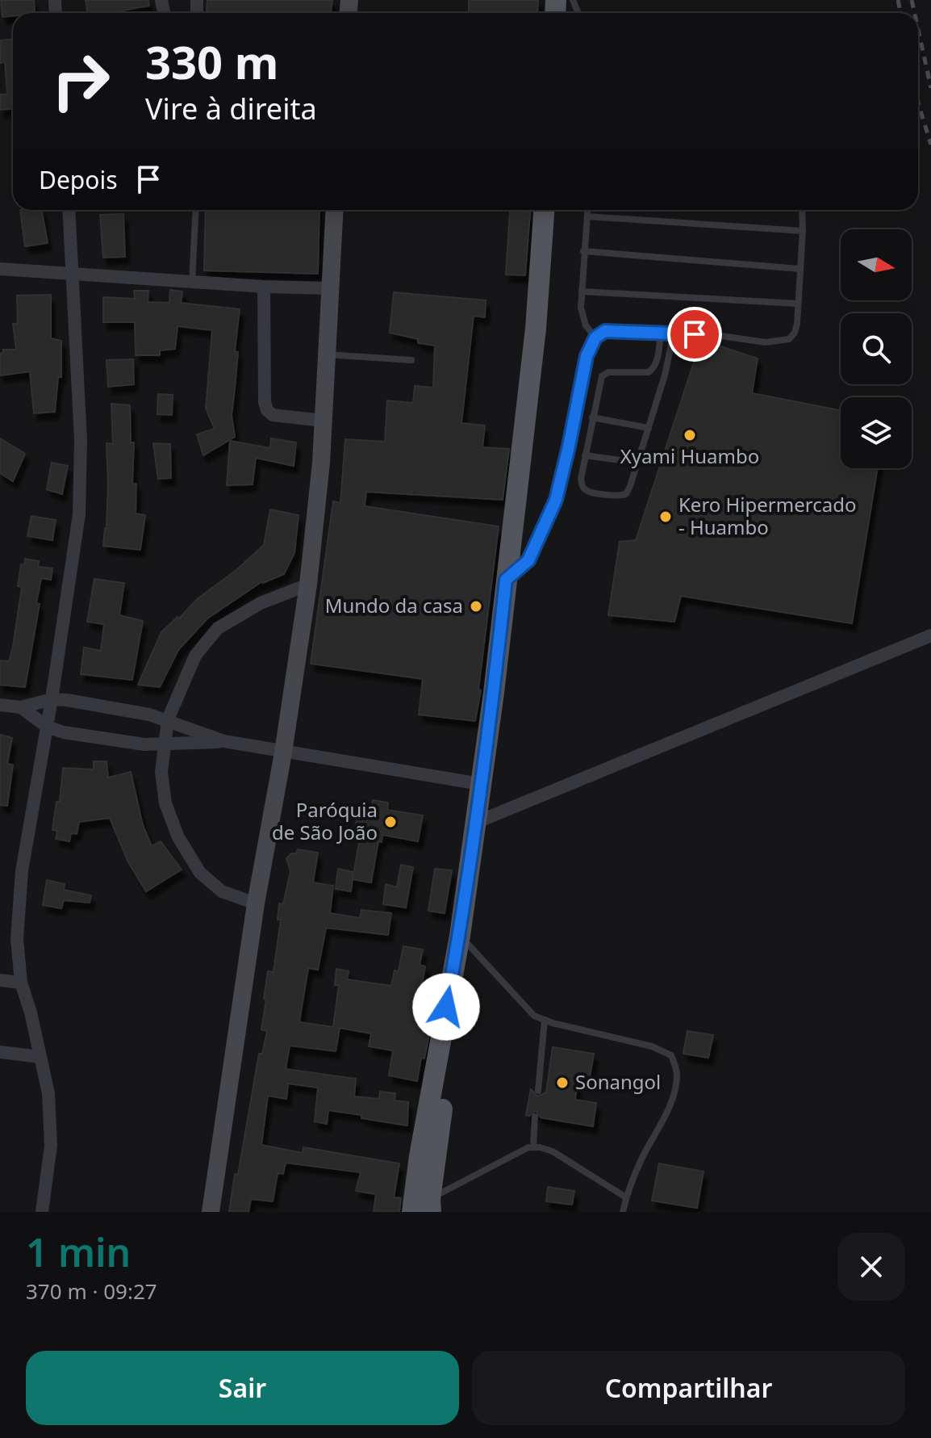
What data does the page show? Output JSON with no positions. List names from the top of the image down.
{
  "places": [
    "Xyami Huambo",
    "Kero Hipermercado - Huambo",
    "Mundo da casa",
    "Paróquia de São João",
    "Sonangol"
  ],
  "north": "right",
  "page": {
    "turn": ["330 m", "Vire à direita"],
    "then": "Depois",
    "heading": ["1 min", "370 m · 09:27"],
    "buttons": ["Sair", "Compartilhar"]
  }
}
